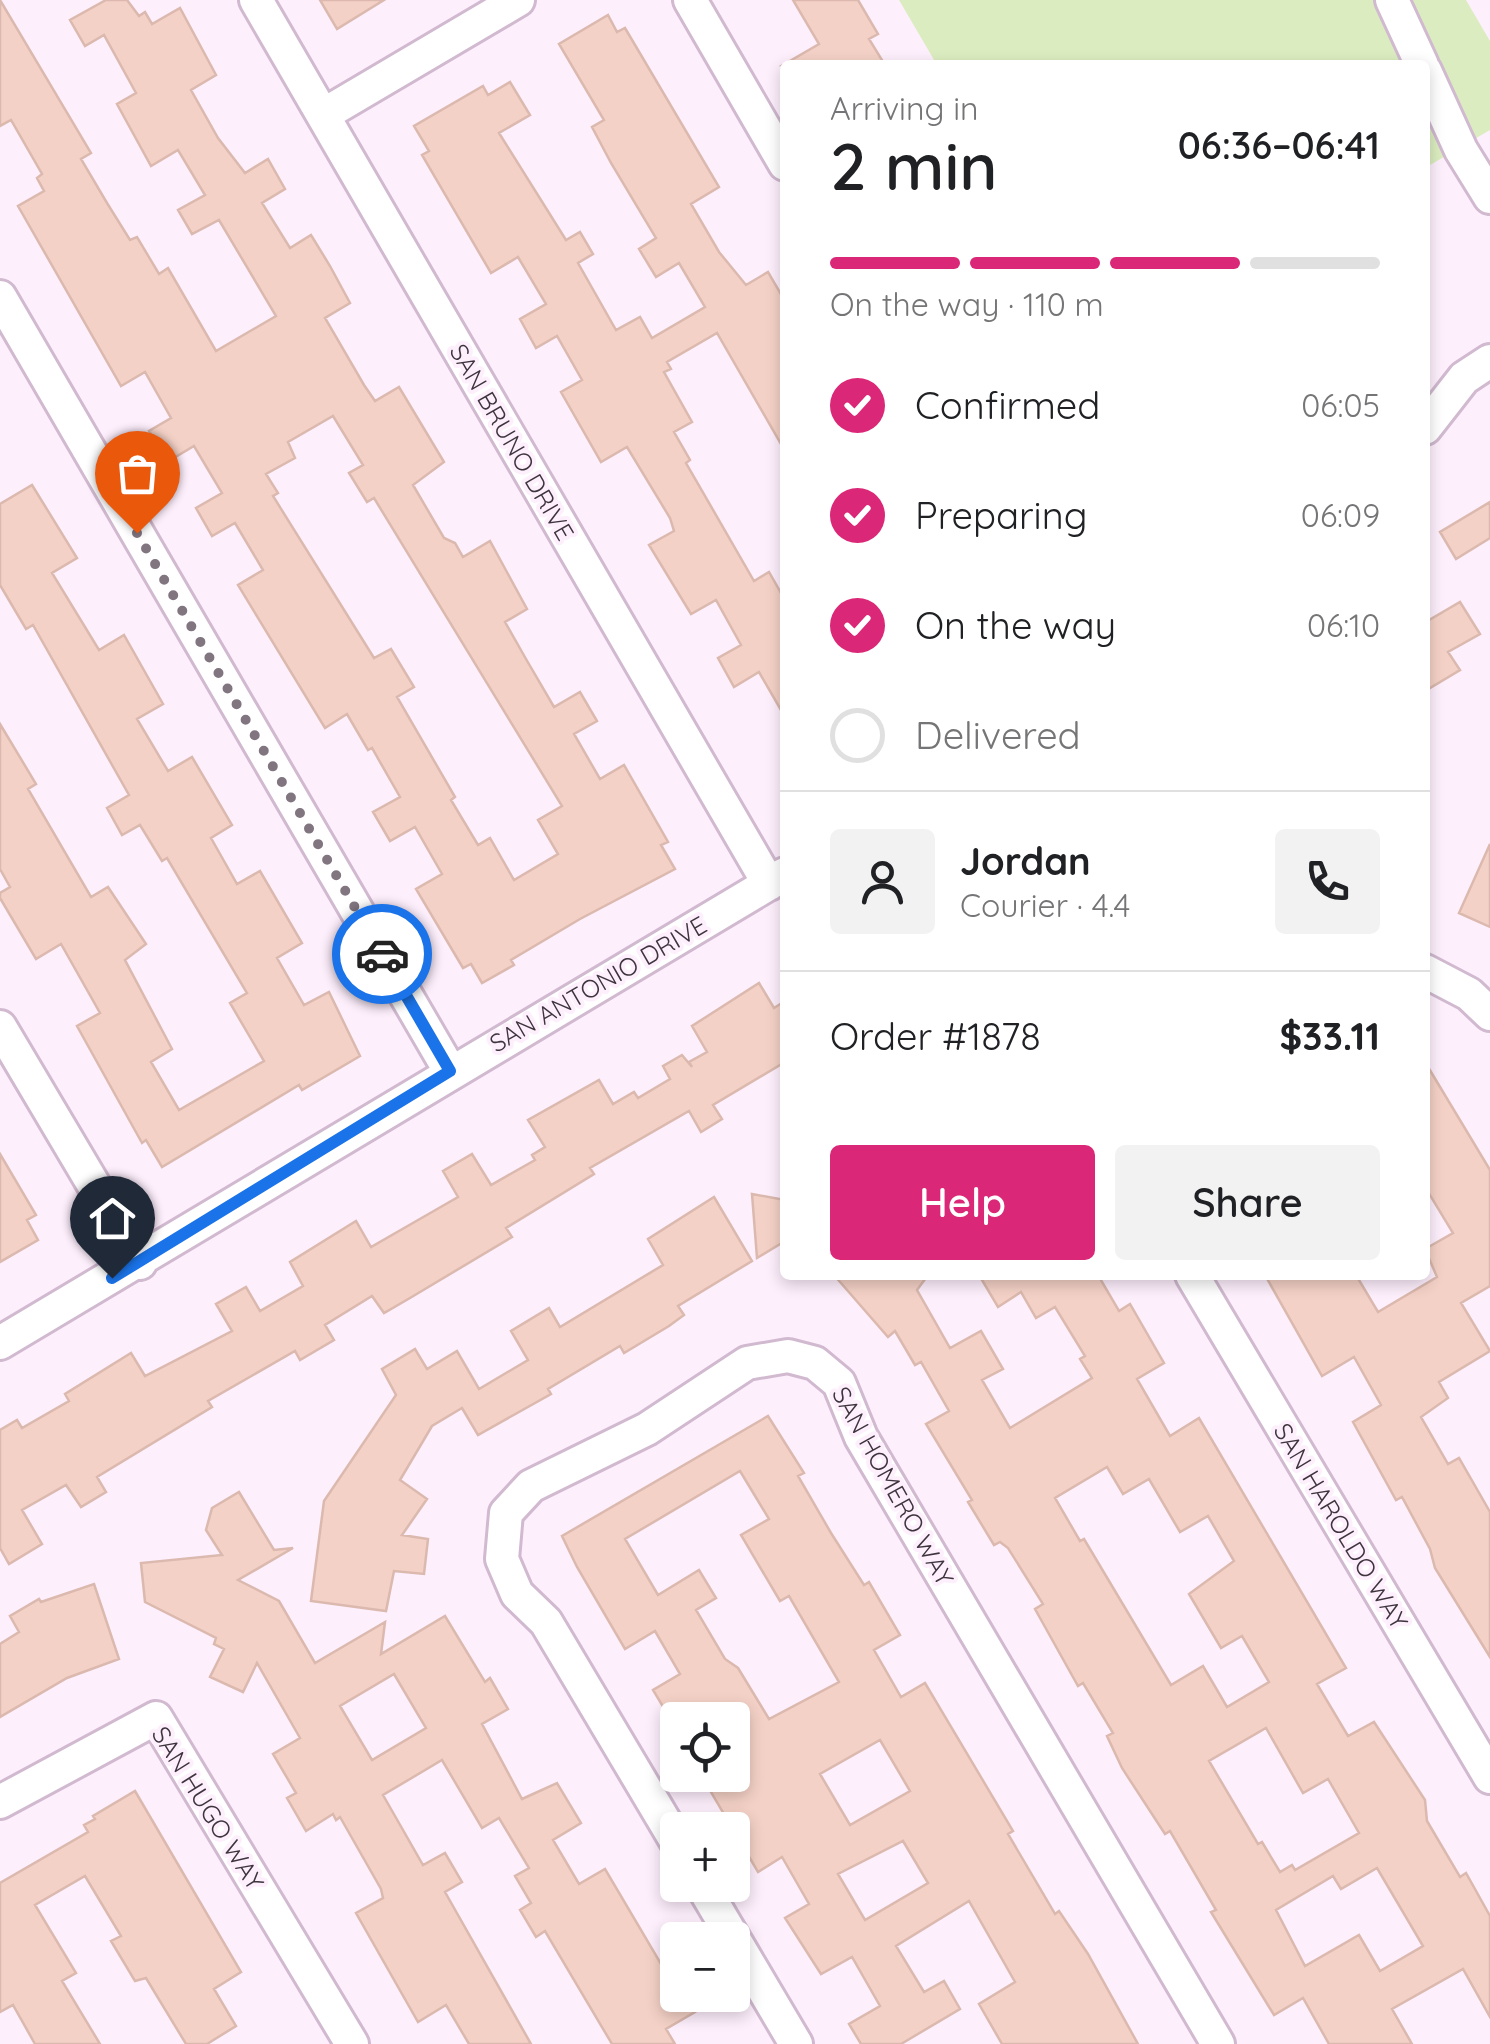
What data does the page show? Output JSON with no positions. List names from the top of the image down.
{
  "streets": {
    "street": [
      "SAN BRUNO DRIVE",
      "SAN ANTONIO DRIVE",
      "SAN HOMERO WAY",
      "SAN HAROLDO WAY",
      "SAN HUGO WAY"
    ]
  },
  "crossings": [
    ["SAN BRUNO DRIVE", "SAN ANTONIO DRIVE"]
  ],
  "page": {
    "heading": ["2 min", "Arriving in", "06:36–06:41"],
    "panel": [
      "Jordan",
      "Courier · 4.4",
      "Order #1878",
      "$33.11"
    ],
    "bar": "On the way · 110 m",
    "list": [
      ["Confirmed", "06:05"],
      ["Preparing", "06:09"],
      ["On the way", "06:10"],
      "Delivered"
    ],
    "buttons": ["Help", "Share"],
    "map_buttons": ["+", "−"]
  }
}
